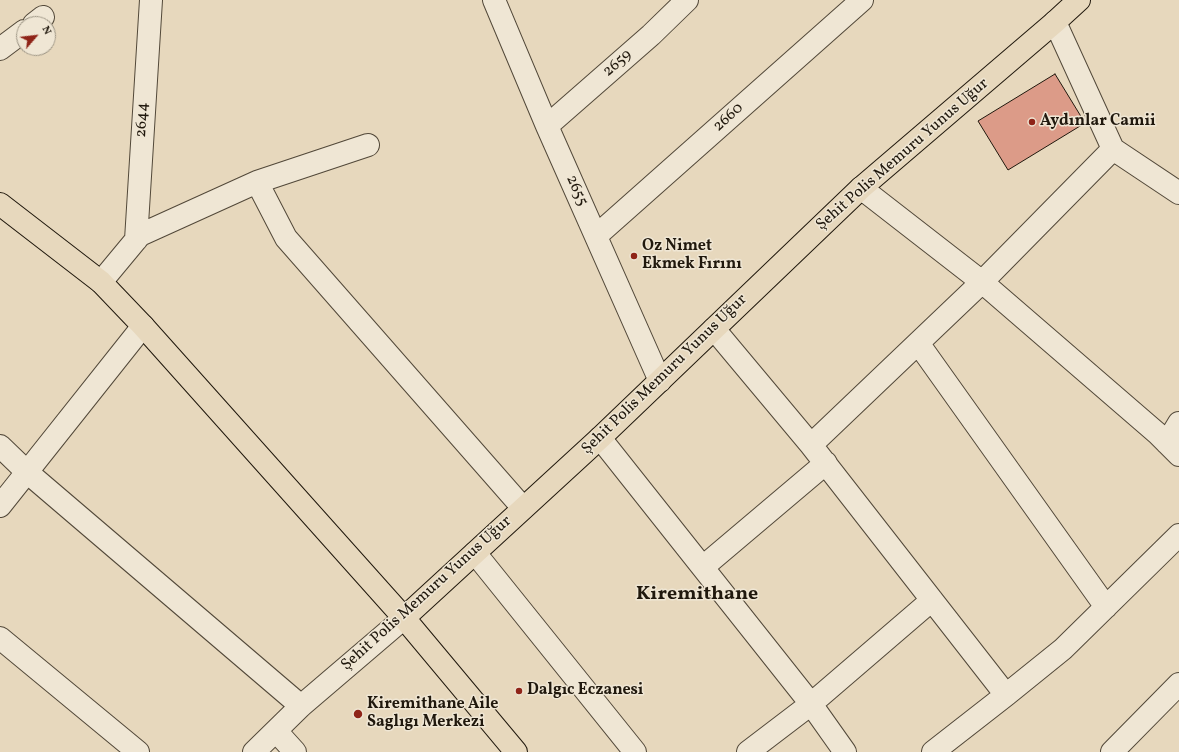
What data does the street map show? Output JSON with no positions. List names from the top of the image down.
{
  "streets": {
    "main road": ["Şehit Polis Memuru Yunus Uğur"],
    "street": [
      "2659",
      "2660",
      "2644",
      "2655"
    ]
  },
  "crossings": [
    ["2659", "2655"],
    ["2660", "2655"],
    ["Şehit Polis Memuru Yunus Uğur", "2655"]
  ],
  "districts": ["Kiremithane"],
  "places": [
    "Aydınlar Camii",
    "Oz Nimet Ekmek Fırını",
    "Dalgıc Eczanesi",
    "Kiremithane Aile Saglıgı Merkezi"
  ],
  "north": "top right"
}
